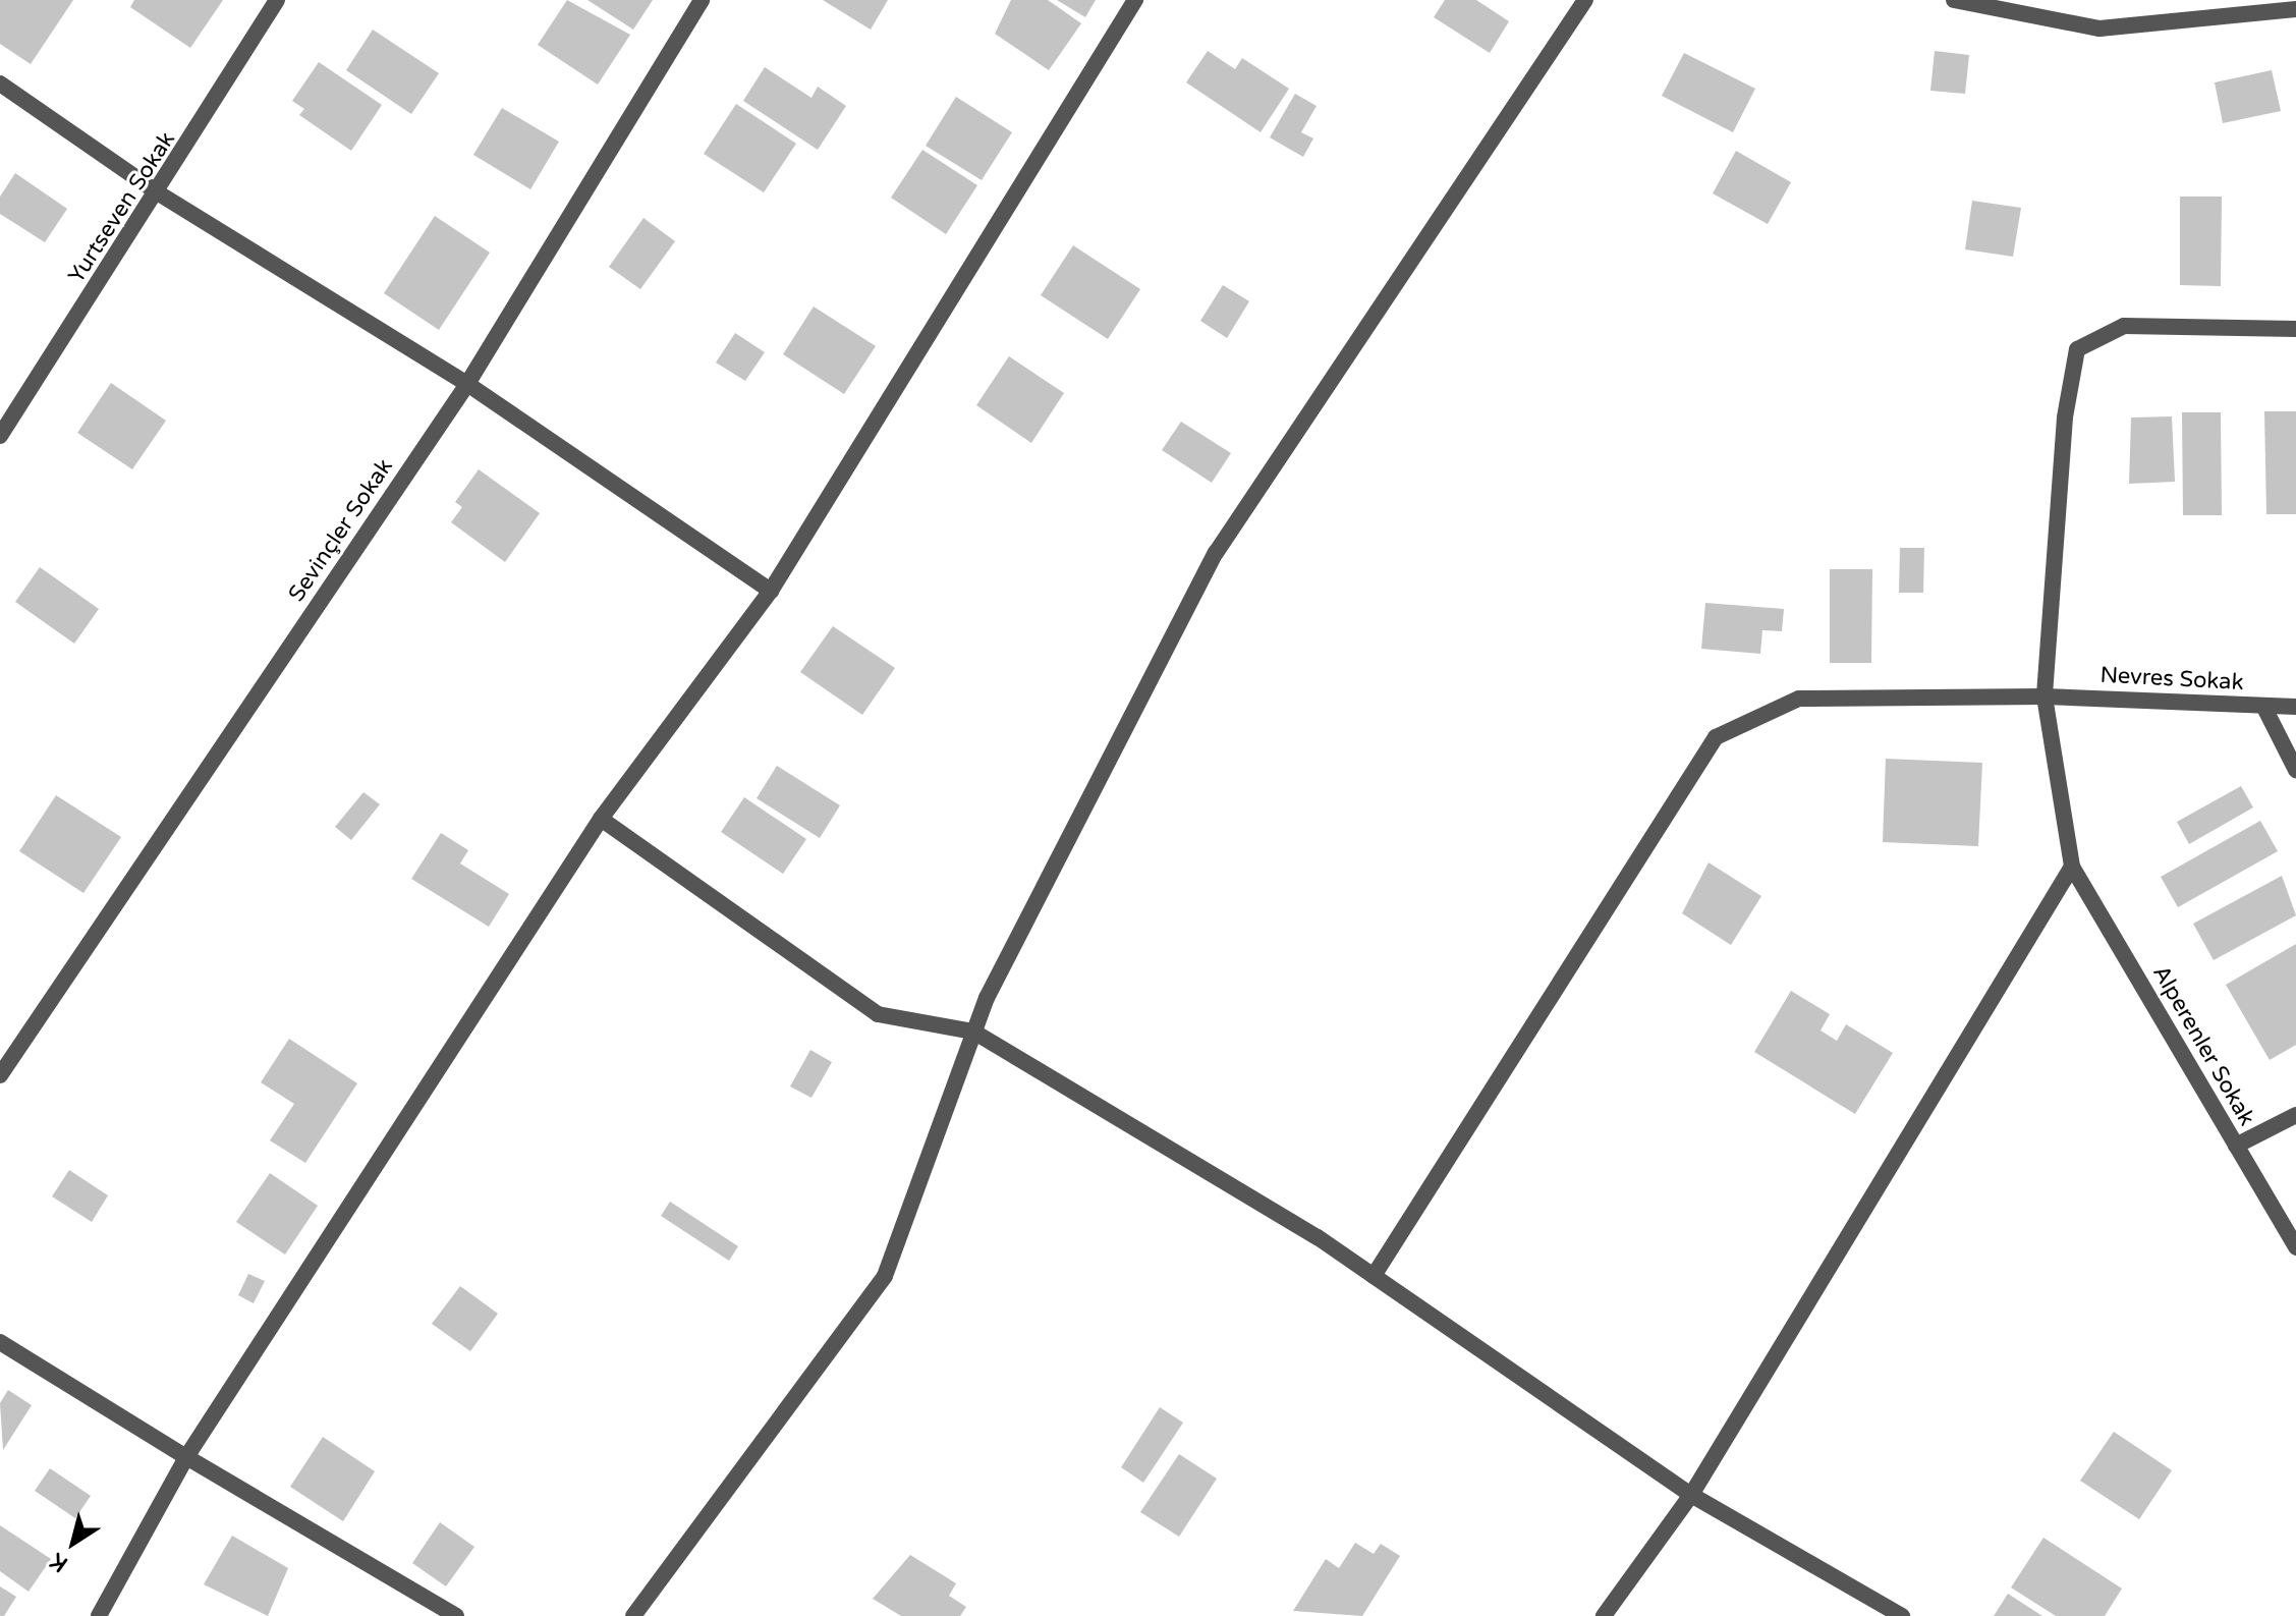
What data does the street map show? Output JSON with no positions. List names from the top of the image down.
{
  "streets": {
    "street": [
      "Yurtseven Sokak",
      "Sevinçler Sokak",
      "Nevres Sokak",
      "Alperenler Sokak"
    ]
  },
  "north": "bottom left"
}
